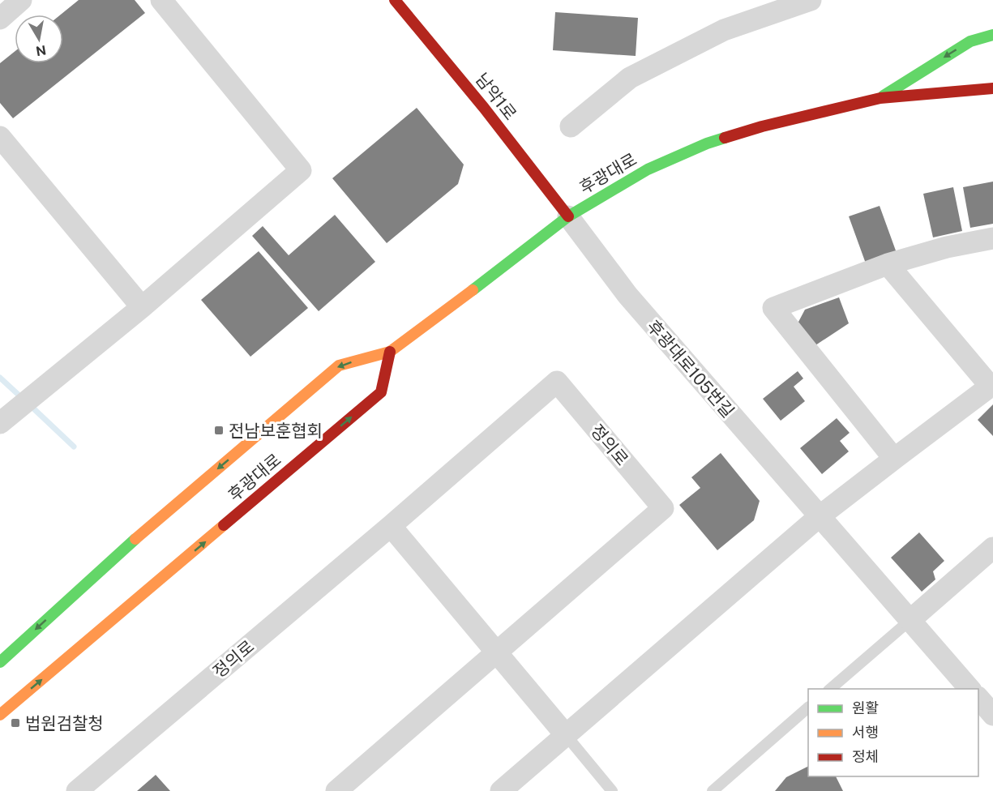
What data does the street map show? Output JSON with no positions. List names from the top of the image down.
{
  "streets": {
    "street": [
      "남악1로",
      "후광대로",
      "후광대로105번길",
      "정의로"
    ]
  },
  "crossings": [
    ["남악1로", "후광대로"],
    ["남악1로", "후광대로105번길"],
    ["후광대로", "후광대로105번길"]
  ],
  "places": {
    "transit": ["전남보훈협회", "법원검찰청"]
  },
  "legend": ["원활", "서행", "정체"],
  "north": "bottom"
}
